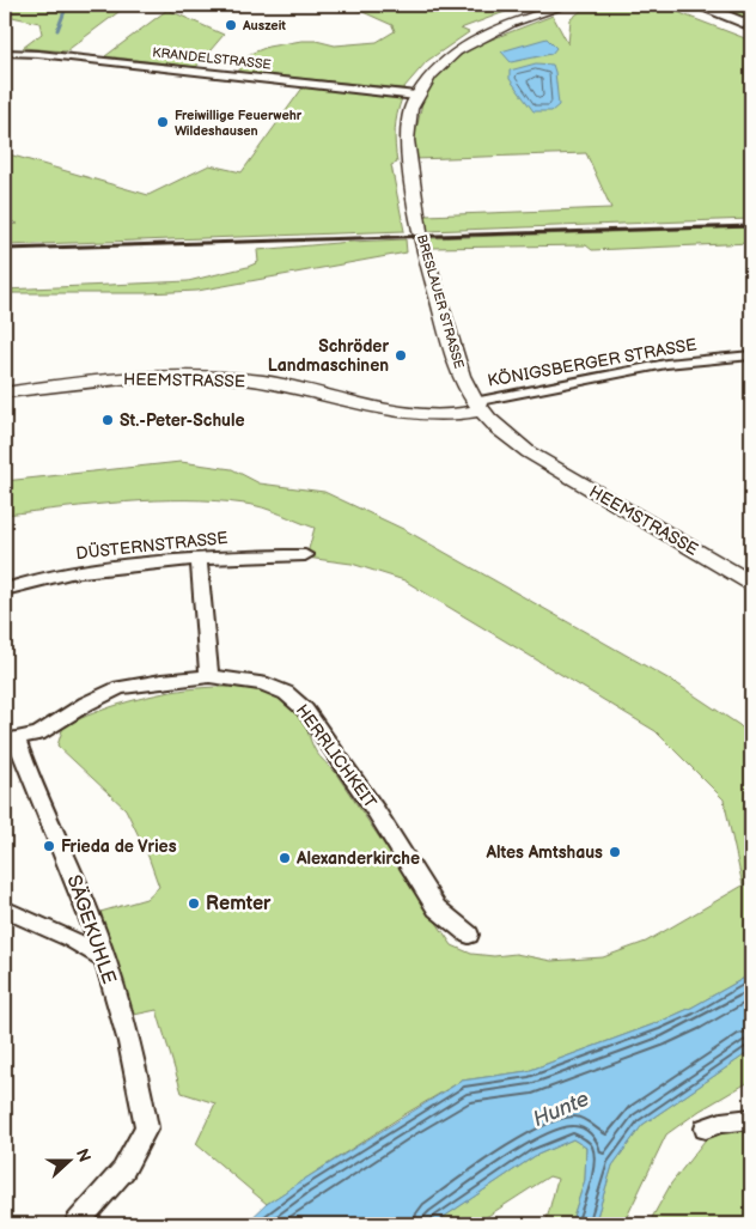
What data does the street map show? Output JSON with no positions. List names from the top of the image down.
{
  "streets": {
    "street": [
      "KRANDELSTRASSE",
      "BRESLAUER STRASSE",
      "KÖNIGSBERGER STRASSE",
      "HEEMSTRASSE",
      "DÜSTERNSTRASSE",
      "HERRLICHKEIT",
      "SÄGEKUHLE"
    ]
  },
  "crossings": [
    ["KRANDELSTRASSE", "BRESLAUER STRASSE"],
    ["BRESLAUER STRASSE", "KÖNIGSBERGER STRASSE"],
    ["BRESLAUER STRASSE", "HEEMSTRASSE"],
    ["KÖNIGSBERGER STRASSE", "HEEMSTRASSE"],
    ["HERRLICHKEIT", "SÄGEKUHLE"]
  ],
  "water": ["Hunte"],
  "places": [
    "Auszeit",
    "Freiwillige Feuerwehr Wildeshausen",
    "Schröder Landmaschinen",
    "St.-Peter-Schule",
    "Frieda de Vries",
    "Altes Amtshaus",
    "Alexanderkirche",
    "Remter"
  ],
  "north": "right"
}
